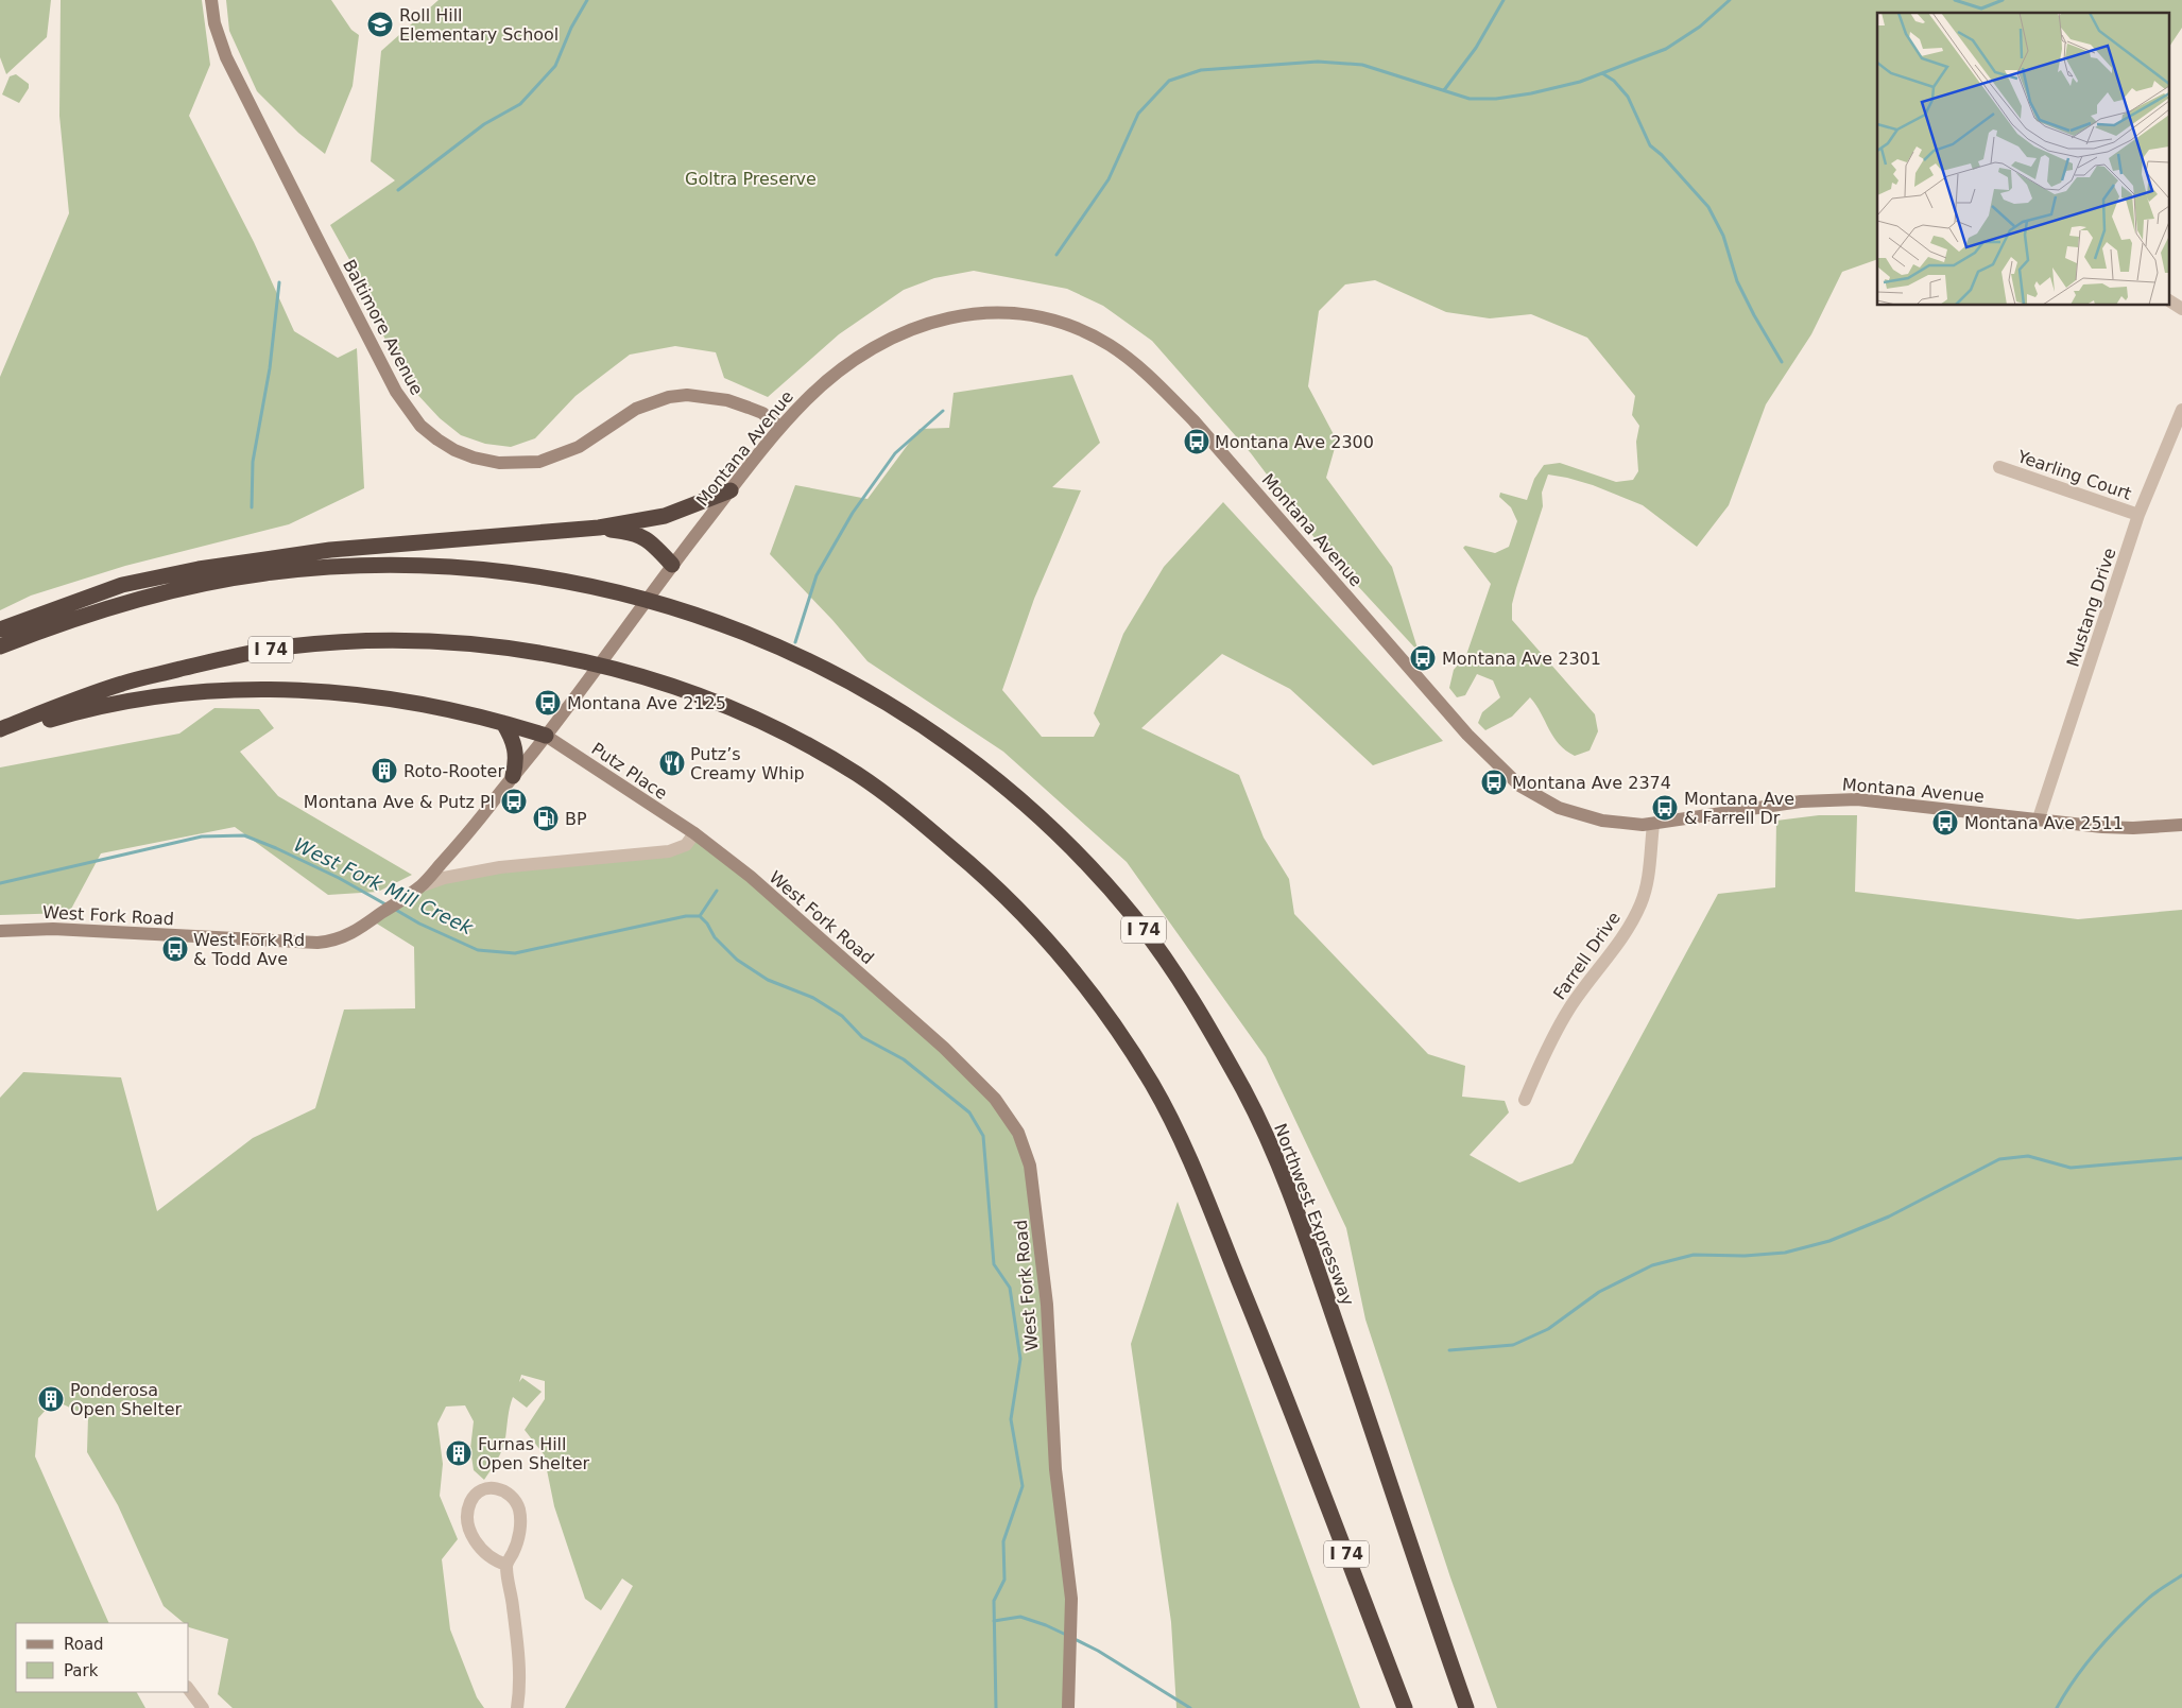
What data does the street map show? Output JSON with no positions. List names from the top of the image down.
{
  "streets": {
    "highway": ["I 74", "Northwest Expressway"],
    "street": [
      "Baltimore Avenue",
      "Montana Avenue",
      "Yearling Court",
      "Mustang Drive",
      "Putz Place",
      "West Fork Road",
      "Farrell Drive"
    ]
  },
  "crossings": [
    ["Baltimore Avenue", "Montana Avenue"],
    ["Montana Avenue", "Mustang Drive"],
    ["Montana Avenue", "Putz Place"],
    ["Montana Avenue", "West Fork Road"],
    ["Montana Avenue", "Farrell Drive"],
    ["Yearling Court", "Mustang Drive"],
    ["Putz Place", "West Fork Road"]
  ],
  "water": ["West Fork Mill Creek"],
  "parks": ["Goltra Preserve"],
  "places": {
    "school or university": ["Roll Hill Elementary School"],
    "bus stop": [
      "Montana Ave 2300",
      "Montana Ave 2301",
      "Montana Ave 2125",
      "Montana Ave 2374",
      "Montana Ave & Putz Pl",
      "Montana Ave & Farrell Dr",
      "Montana Ave 2511",
      "West Fork Rd & Todd Ave"
    ],
    "restaurant": ["Putz’s Creamy Whip"],
    "building": ["Roto-Rooter", "Ponderosa Open Shelter", "Furnas Hill Open Shelter"],
    "fuel station": ["BP"]
  },
  "legend": ["Road", "Park"]
}
